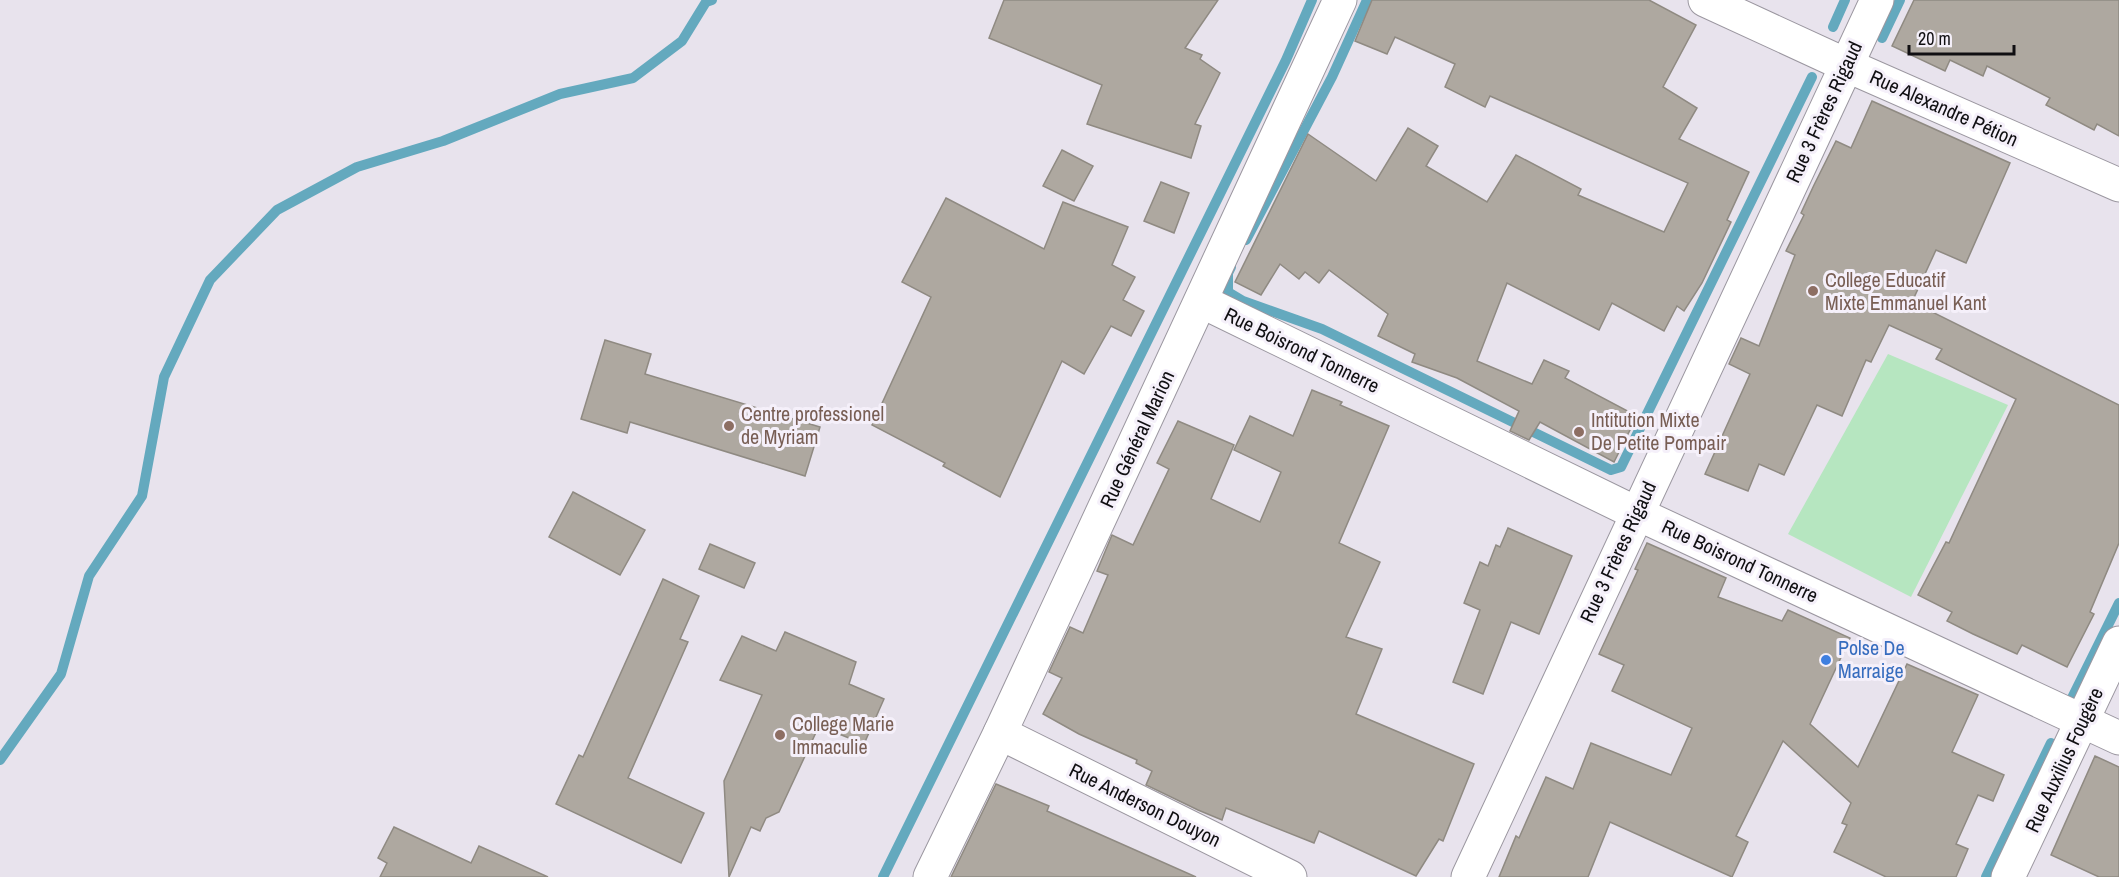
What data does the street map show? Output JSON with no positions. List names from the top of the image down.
{
  "streets": {
    "street": [
      "Rue Alexandre Pétion",
      "Rue 3 Frères Rigaud",
      "Rue Boisrond Tonnerre",
      "Rue Général Marion",
      "Rue Auxilius Fougère",
      "Rue Anderson Douyon"
    ]
  },
  "crossings": [
    ["Rue Alexandre Pétion", "Rue 3 Frères Rigaud"],
    ["Rue 3 Frères Rigaud", "Rue Boisrond Tonnerre"],
    ["Rue Boisrond Tonnerre", "Rue Général Marion"],
    ["Rue Boisrond Tonnerre", "Rue Auxilius Fougère"],
    ["Rue Général Marion", "Rue Anderson Douyon"]
  ],
  "places": [
    "College Educatif Mixte Emmanuel Kant",
    "Centre professionel de Myriam",
    "Intitution Mixte De Petite Pompair",
    "Polse De Marraige",
    "College Marie Immaculie"
  ],
  "scale_bar": "20 m"
}
